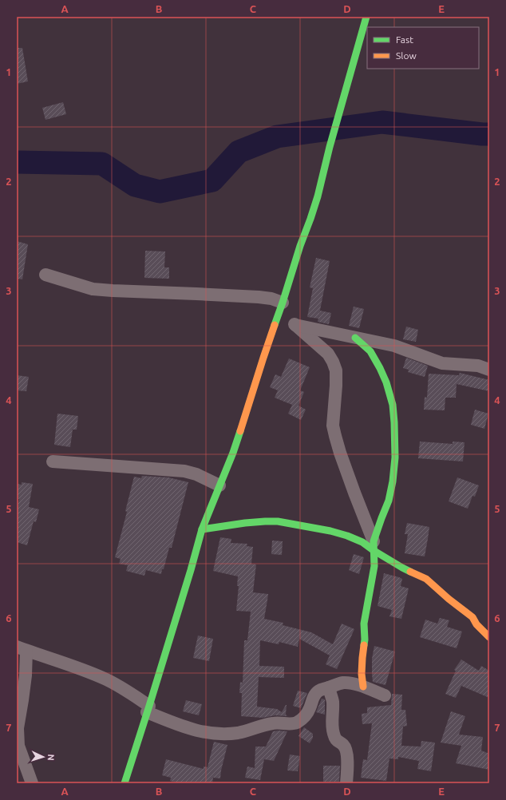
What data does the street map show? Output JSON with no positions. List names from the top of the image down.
{
  "legend": ["Fast", "Slow"],
  "north": "right",
  "grid": {
    "columns": [
      "A",
      "B",
      "C",
      "D",
      "E"
    ],
    "rows": [
      "1",
      "2",
      "3",
      "4",
      "5",
      "6",
      "7"
    ]
  }
}
